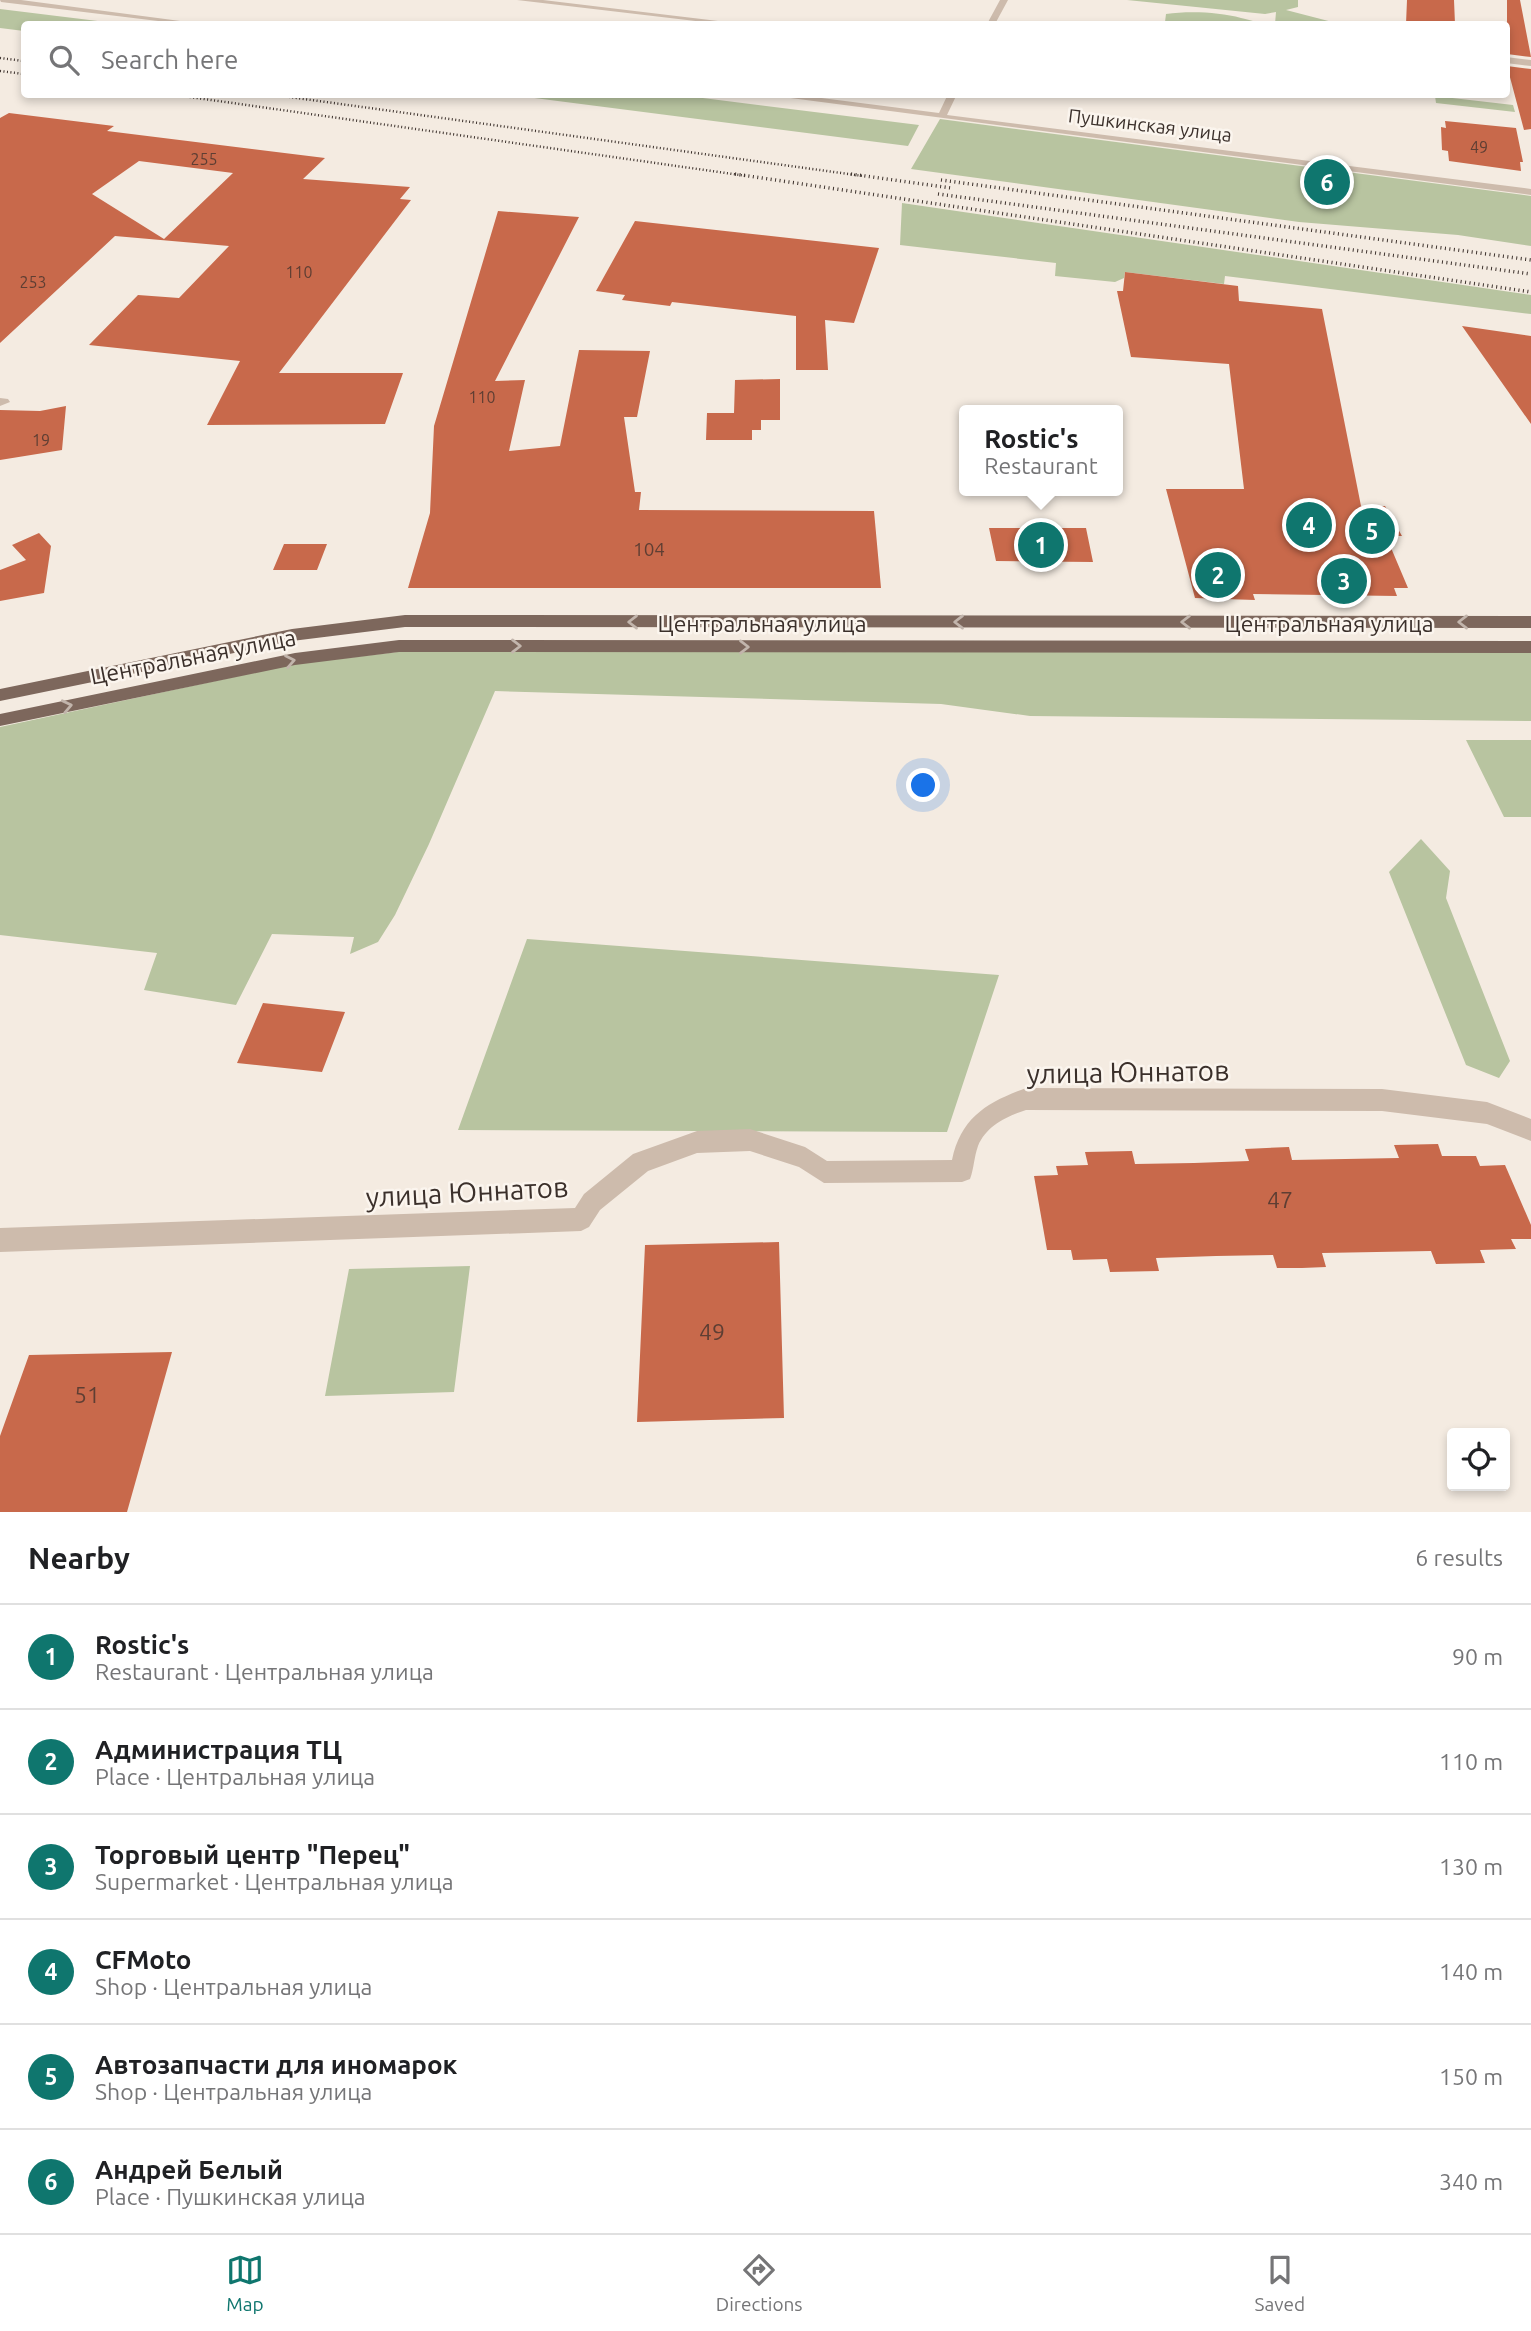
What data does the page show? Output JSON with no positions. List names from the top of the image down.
{
  "streets": {
    "main road": ["Центральная улица"],
    "street": ["Пушкинская улица", "улица Юннатов"]
  },
  "house_numbers": [
    "49",
    "255",
    "110",
    "253",
    "110",
    "19",
    "104",
    "47",
    "49",
    "51"
  ],
  "page": {
    "search": "Search here",
    "pins": [
      "6",
      "4",
      "5",
      "1",
      "2",
      "3"
    ],
    "popup": ["Rostic's", "Restaurant"],
    "heading": ["Nearby", "6 results"],
    "list": [
      {
        "mark": "1",
        "name": "Rostic's",
        "note": "Restaurant · Центральная улица",
        "value": "90 m"
      },
      {
        "mark": "2",
        "name": "Администрация ТЦ",
        "note": "Place · Центральная улица",
        "value": "110 m"
      },
      {
        "mark": "3",
        "name": "Торговый центр \"Перец\"",
        "note": "Supermarket · Центральная улица",
        "value": "130 m"
      },
      {
        "mark": "4",
        "name": "CFMoto",
        "note": "Shop · Центральная улица",
        "value": "140 m"
      },
      {
        "mark": "5",
        "name": "Автозапчасти для иномарок",
        "note": "Shop · Центральная улица",
        "value": "150 m"
      },
      {
        "mark": "6",
        "name": "Андрей Белый",
        "note": "Place · Пушкинская улица",
        "value": "340 m"
      }
    ],
    "nav": ["Map", "Directions", "Saved"]
  }
}
